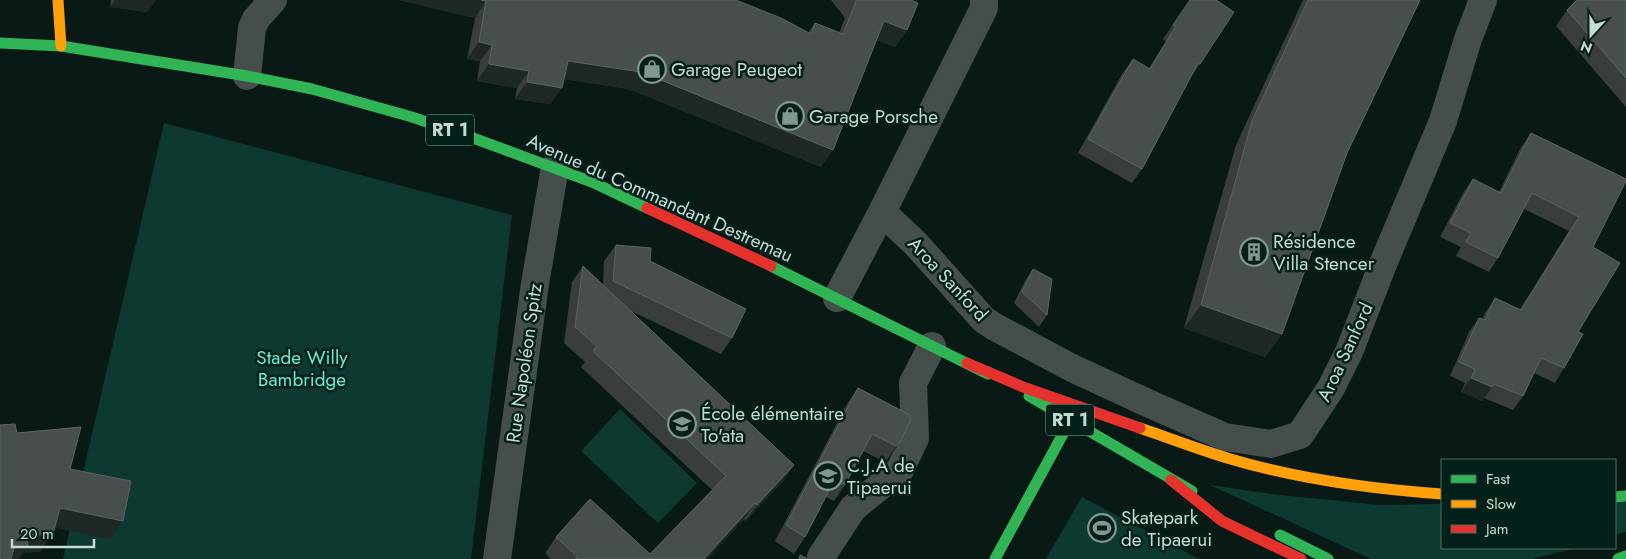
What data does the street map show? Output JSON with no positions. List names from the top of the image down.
{
  "streets": {
    "main road": ["RT 1", "Avenue du Commandant Destremau"],
    "street": ["Aroa Sanford", "Rue Napoléon Spitz"]
  },
  "crossings": [
    ["RT 1", "Avenue du Commandant Destremau"],
    ["Avenue du Commandant Destremau", "Rue Napoléon Spitz"]
  ],
  "parks": ["Stade Willy Bambridge"],
  "places": {
    "shop": ["Garage Peugeot", "Garage Porsche"],
    "building": ["Résidence Villa Stencer"],
    "school or university": ["École élémentaire To'ata", "C.J.A de Tipaerui"],
    "sports": ["Skatepark de Tipaerui"]
  },
  "legend": ["Fast", "Slow", "Jam"],
  "scale_bar": "20 m",
  "north": "bottom"
}
